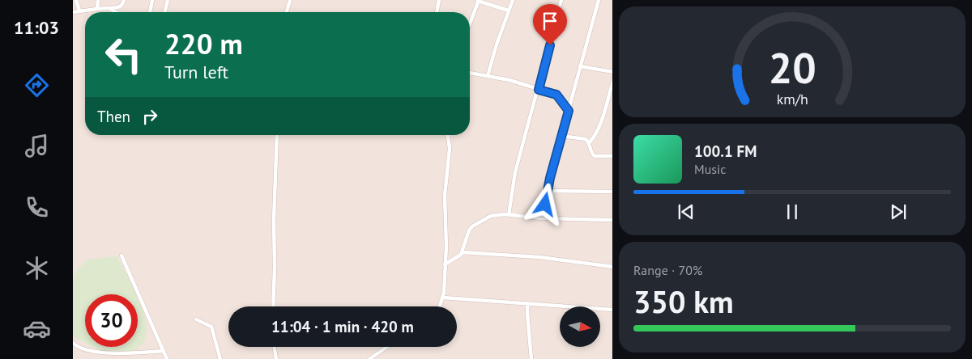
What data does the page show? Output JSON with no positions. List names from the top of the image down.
{
  "north": "right",
  "page": {
    "tabs": "11:03",
    "turn": ["220 m", "Turn left"],
    "then": "Then",
    "song": ["100.1 FM", "Music"],
    "tile": ["Range · 70%", "350 km"],
    "limit": "30",
    "trip": "11:04 · 1 min · 420 m",
    "gauge": ["20", "km/h"]
  }
}
